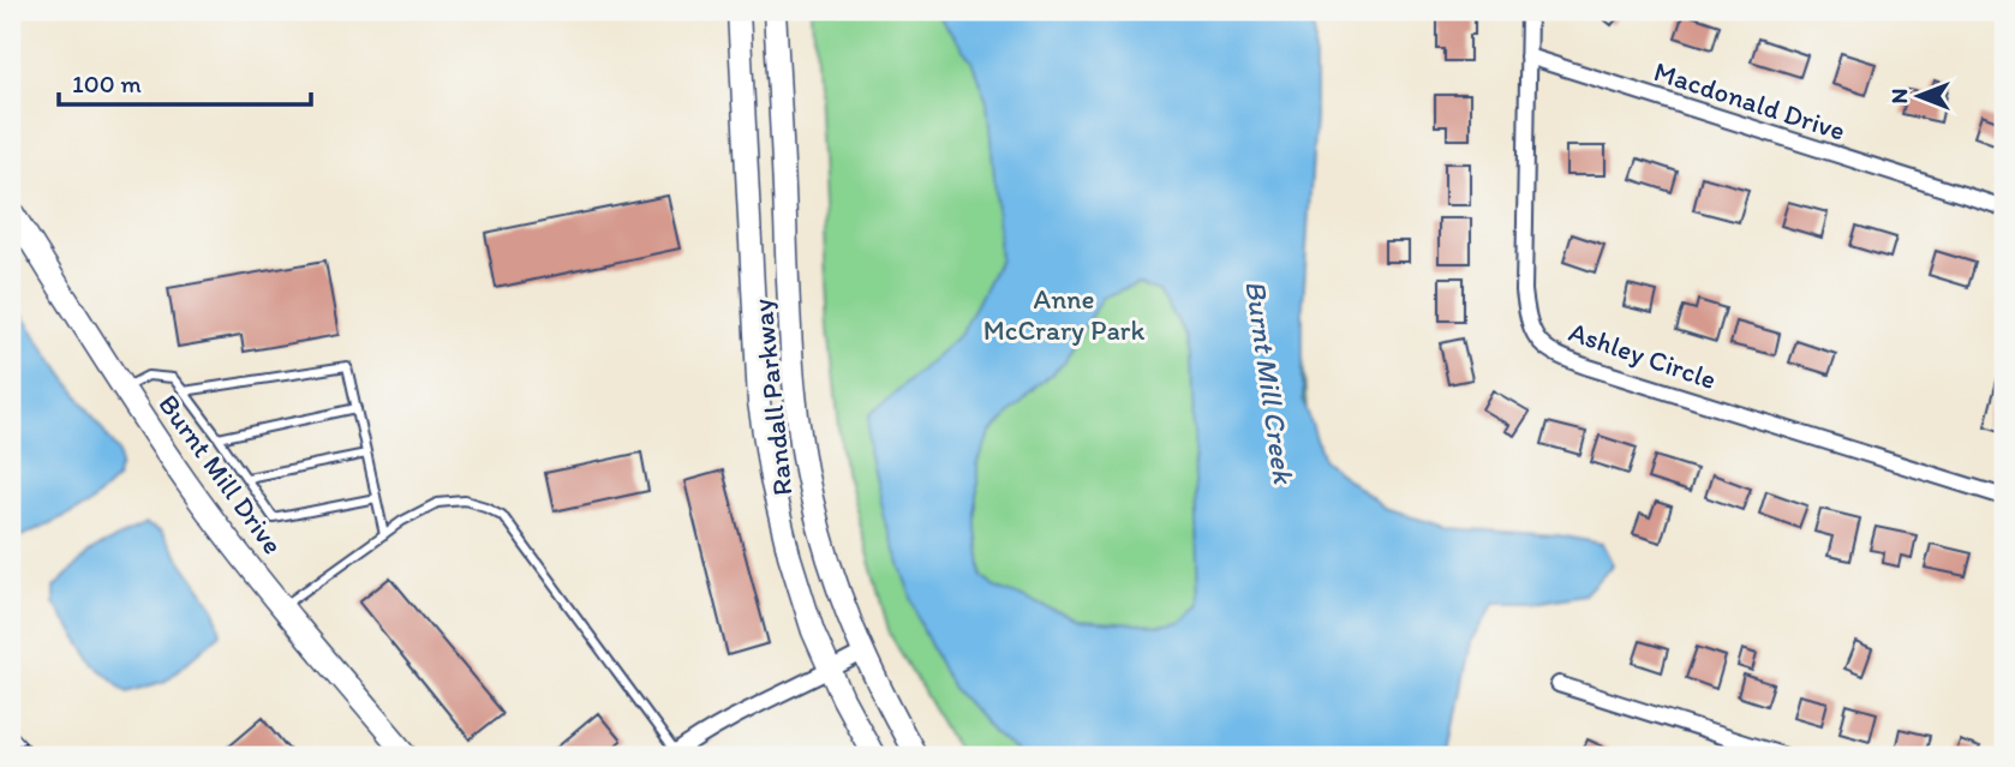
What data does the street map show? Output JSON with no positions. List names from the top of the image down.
{
  "streets": {
    "main road": ["Randall Parkway", "Burnt Mill Drive"],
    "street": ["Macdonald Drive", "Ashley Circle"]
  },
  "crossings": [
    ["Macdonald Drive", "Ashley Circle"]
  ],
  "water": ["Burnt Mill Creek"],
  "parks": ["Anne McCrary Park"],
  "scale_bar": "100 m",
  "north": "left"
}
